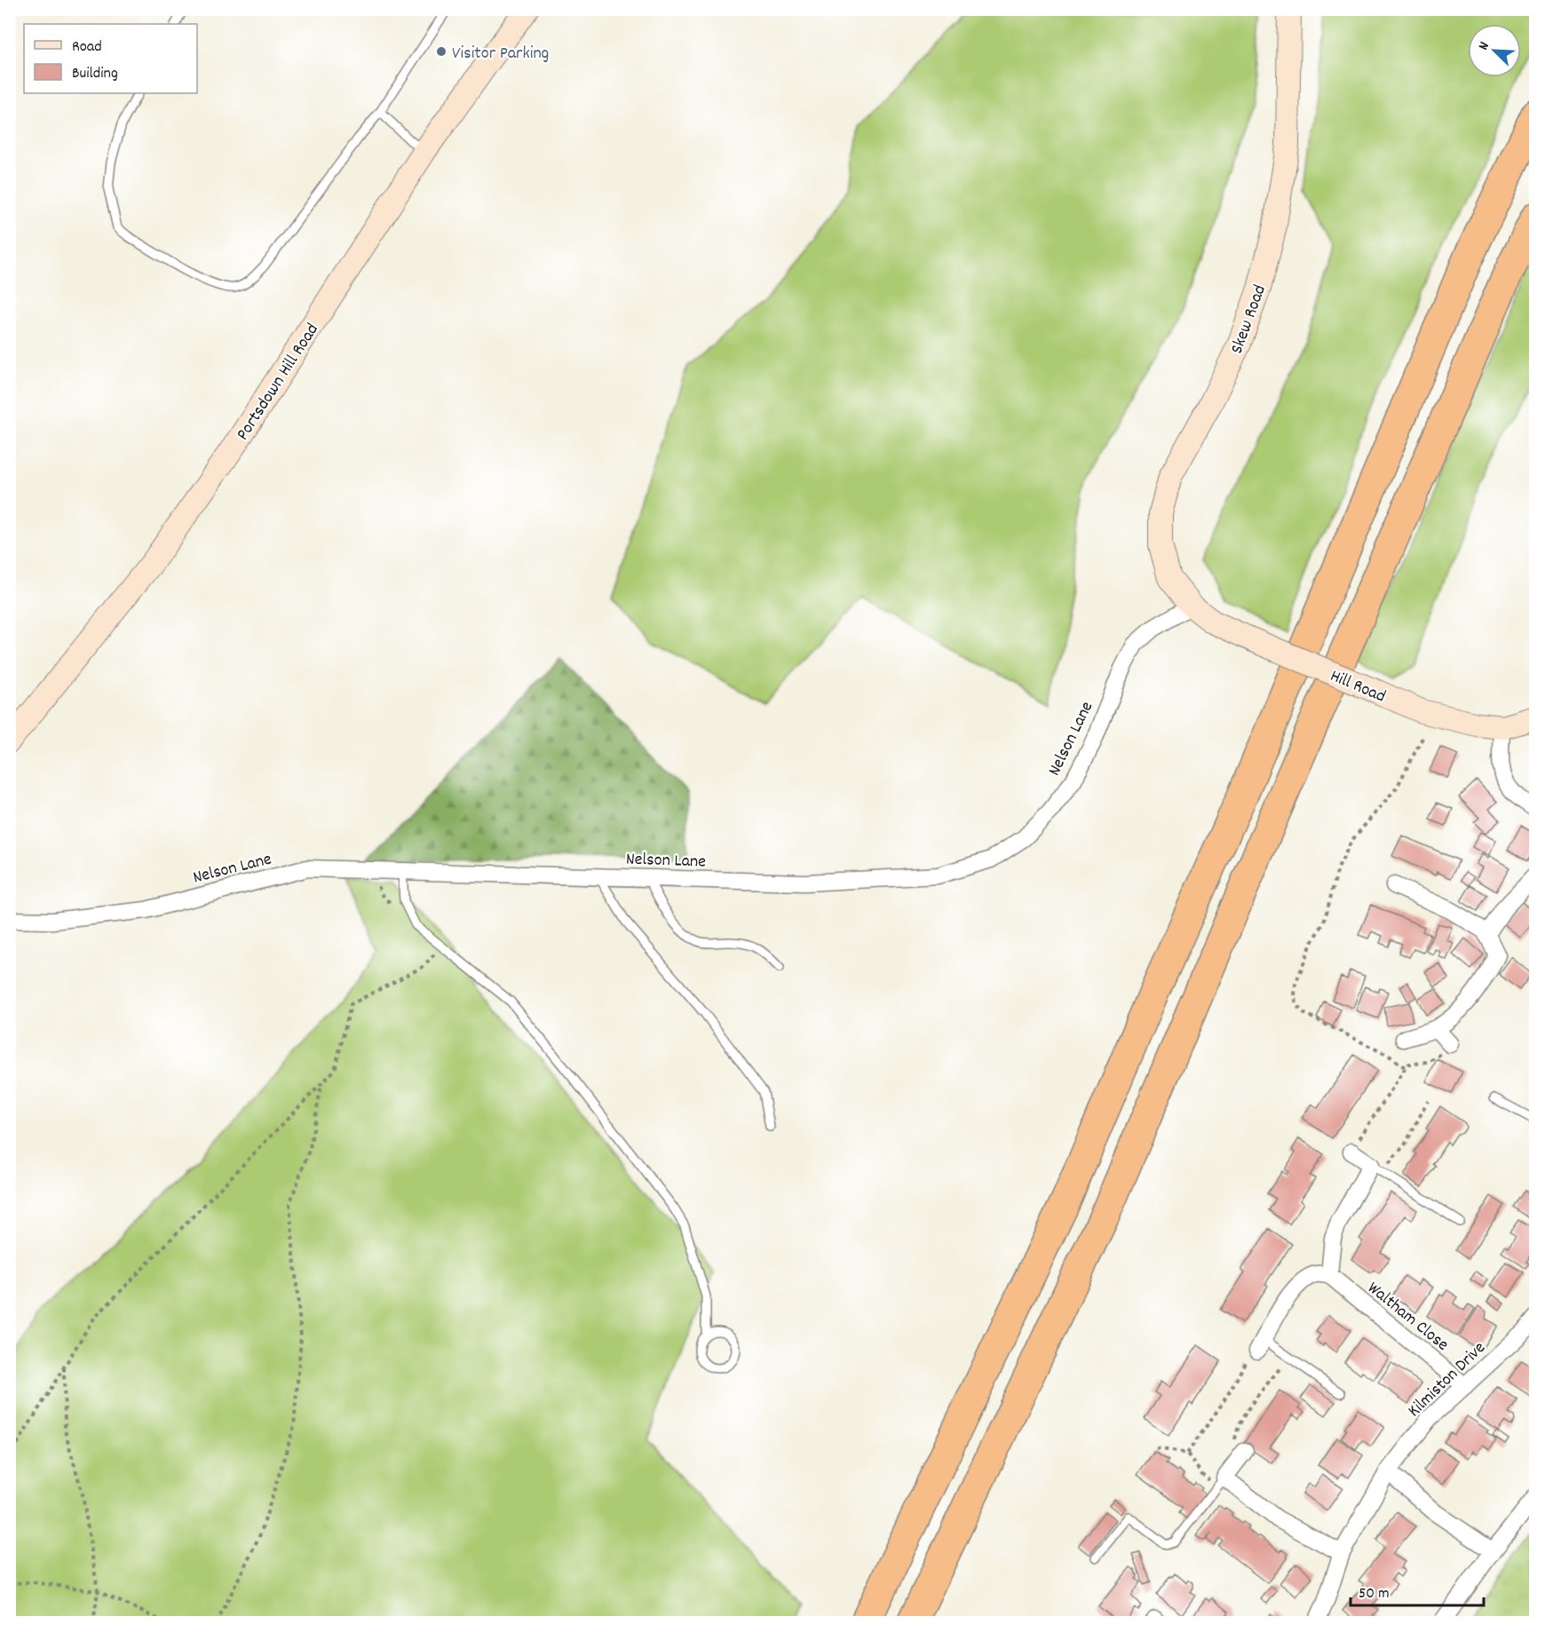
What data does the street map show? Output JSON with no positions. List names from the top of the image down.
{
  "streets": {
    "street": [
      "Skew Road",
      "Portsdown Hill Road",
      "Hill Road",
      "Nelson Lane",
      "Waltham Close",
      "Kilmiston Drive"
    ]
  },
  "crossings": [
    ["Skew Road", "Hill Road"],
    ["Skew Road", "Nelson Lane"],
    ["Hill Road", "Nelson Lane"],
    ["Waltham Close", "Kilmiston Drive"]
  ],
  "places": ["Visitor Parking"],
  "legend": ["Road", "Building"],
  "scale_bar": "50 m",
  "north": "top left"
}
